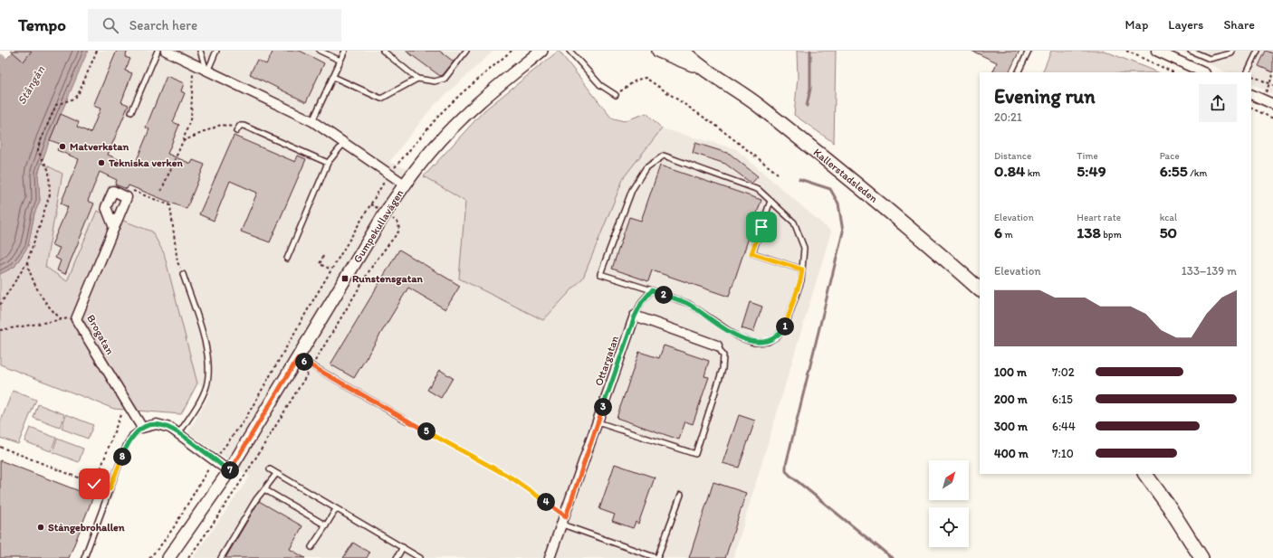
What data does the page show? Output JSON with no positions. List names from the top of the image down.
{
  "streets": {
    "main road": ["Kallerstadsleden"],
    "street": ["Gumpekullavägen", "Brogatan", "Ottargatan"]
  },
  "water": ["Stångån"],
  "places": {
    "other": ["Matverkstan", "Tekniska verken", "Stångebrohallen"],
    "transit": ["Runstensgatan"]
  },
  "north": "top right",
  "page": {
    "header": "Tempo",
    "search": "Search here",
    "nav": ["Map", "Layers", "Share"],
    "heading": ["Evening run", "20:21"],
    "stats": [
      ["Distance", "0.84 km"],
      ["Time", "5:49"],
      ["Pace", "6:55 /km"],
      ["Elevation", "6 m"],
      ["Heart rate", "138 bpm"],
      ["kcal", "50"]
    ],
    "chart": ["Elevation", "133–139 m"],
    "pins": [
      "2",
      "1",
      "6",
      "3",
      "5",
      "8",
      "7",
      "4"
    ],
    "list": [
      {
        "name": "100 m",
        "note": "7:02"
      },
      {
        "name": "200 m",
        "note": "6:15"
      },
      {
        "name": "300 m",
        "note": "6:44"
      },
      {
        "name": "400 m",
        "note": "7:10"
      }
    ]
  }
}
